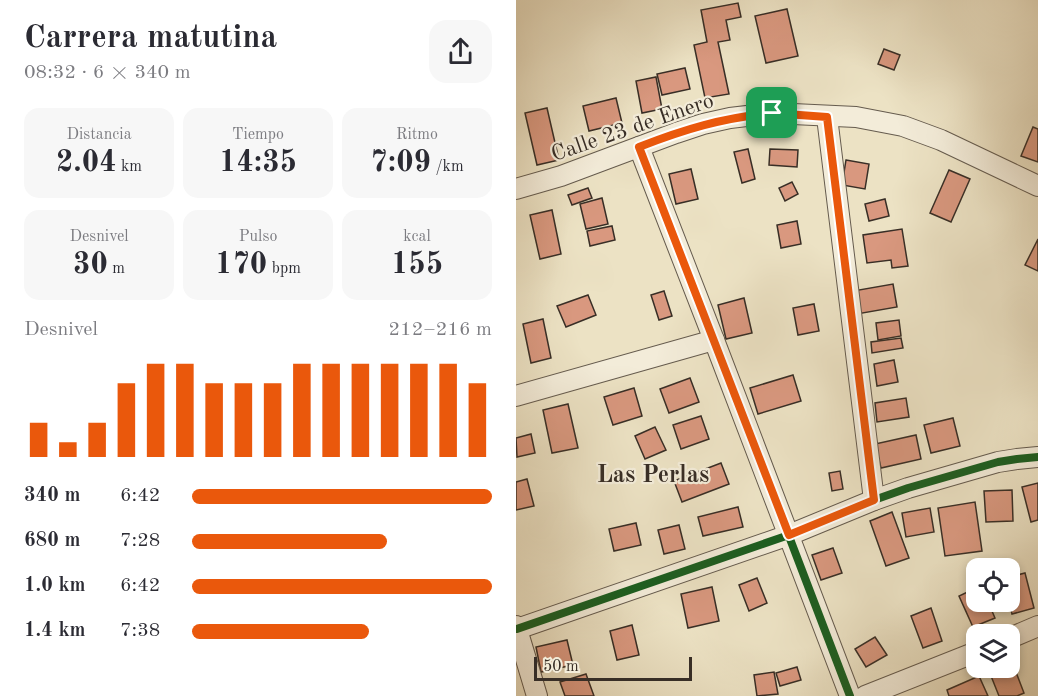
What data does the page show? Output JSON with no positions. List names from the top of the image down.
{
  "streets": {
    "street": ["Calle 23 de Enero"]
  },
  "districts": ["Las Perlas"],
  "scale_bar": "50 m",
  "page": {
    "heading": ["Carrera matutina", "08:32 · 6 × 340 m"],
    "stats": [
      ["Distancia", "2.04 km"],
      ["Tiempo", "14:35"],
      ["Ritmo", "7:09 /km"],
      ["Desnivel", "30 m"],
      ["Pulso", "170 bpm"],
      ["kcal", "155"]
    ],
    "chart": ["Desnivel", "212–216 m"],
    "list": [
      {
        "name": "340 m",
        "note": "6:42"
      },
      {
        "name": "680 m",
        "note": "7:28"
      },
      {
        "name": "1.0 km",
        "note": "6:42"
      },
      {
        "name": "1.4 km",
        "note": "7:38"
      }
    ],
    "scale": "50 m"
  }
}
